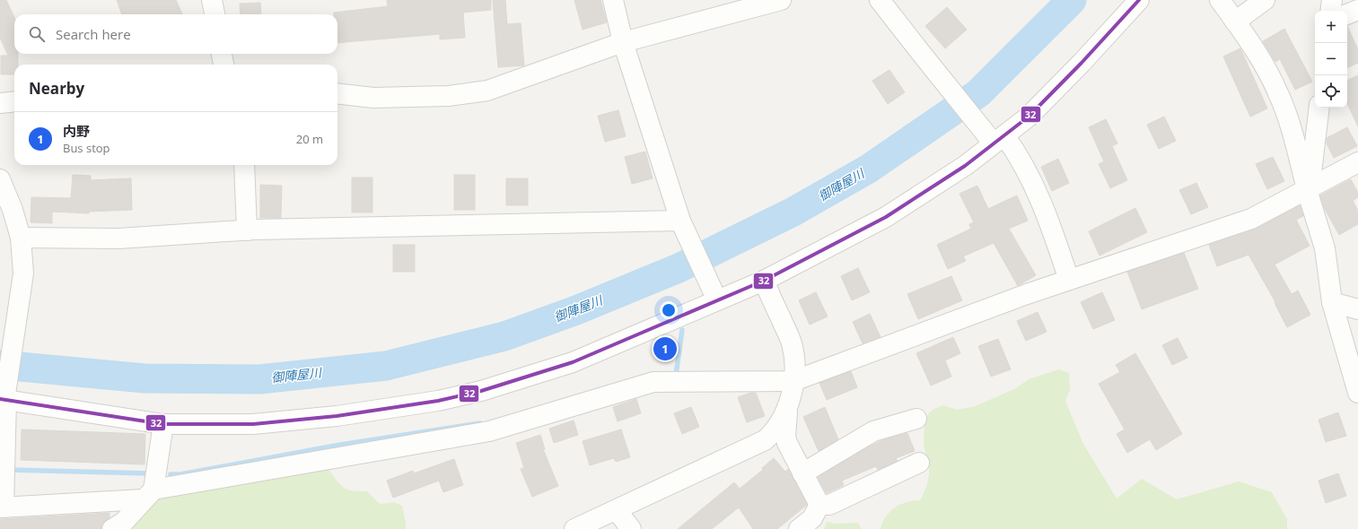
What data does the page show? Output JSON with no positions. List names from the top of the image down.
{
  "water": ["御陣屋川"],
  "lines": ["transit line 32"],
  "page": {
    "map_buttons": ["+", "−"],
    "search": "Search here",
    "heading": "Nearby",
    "list": [
      {
        "mark": "1",
        "name": "内野",
        "note": "Bus stop",
        "value": "20 m"
      }
    ],
    "pins": "1"
  }
}
